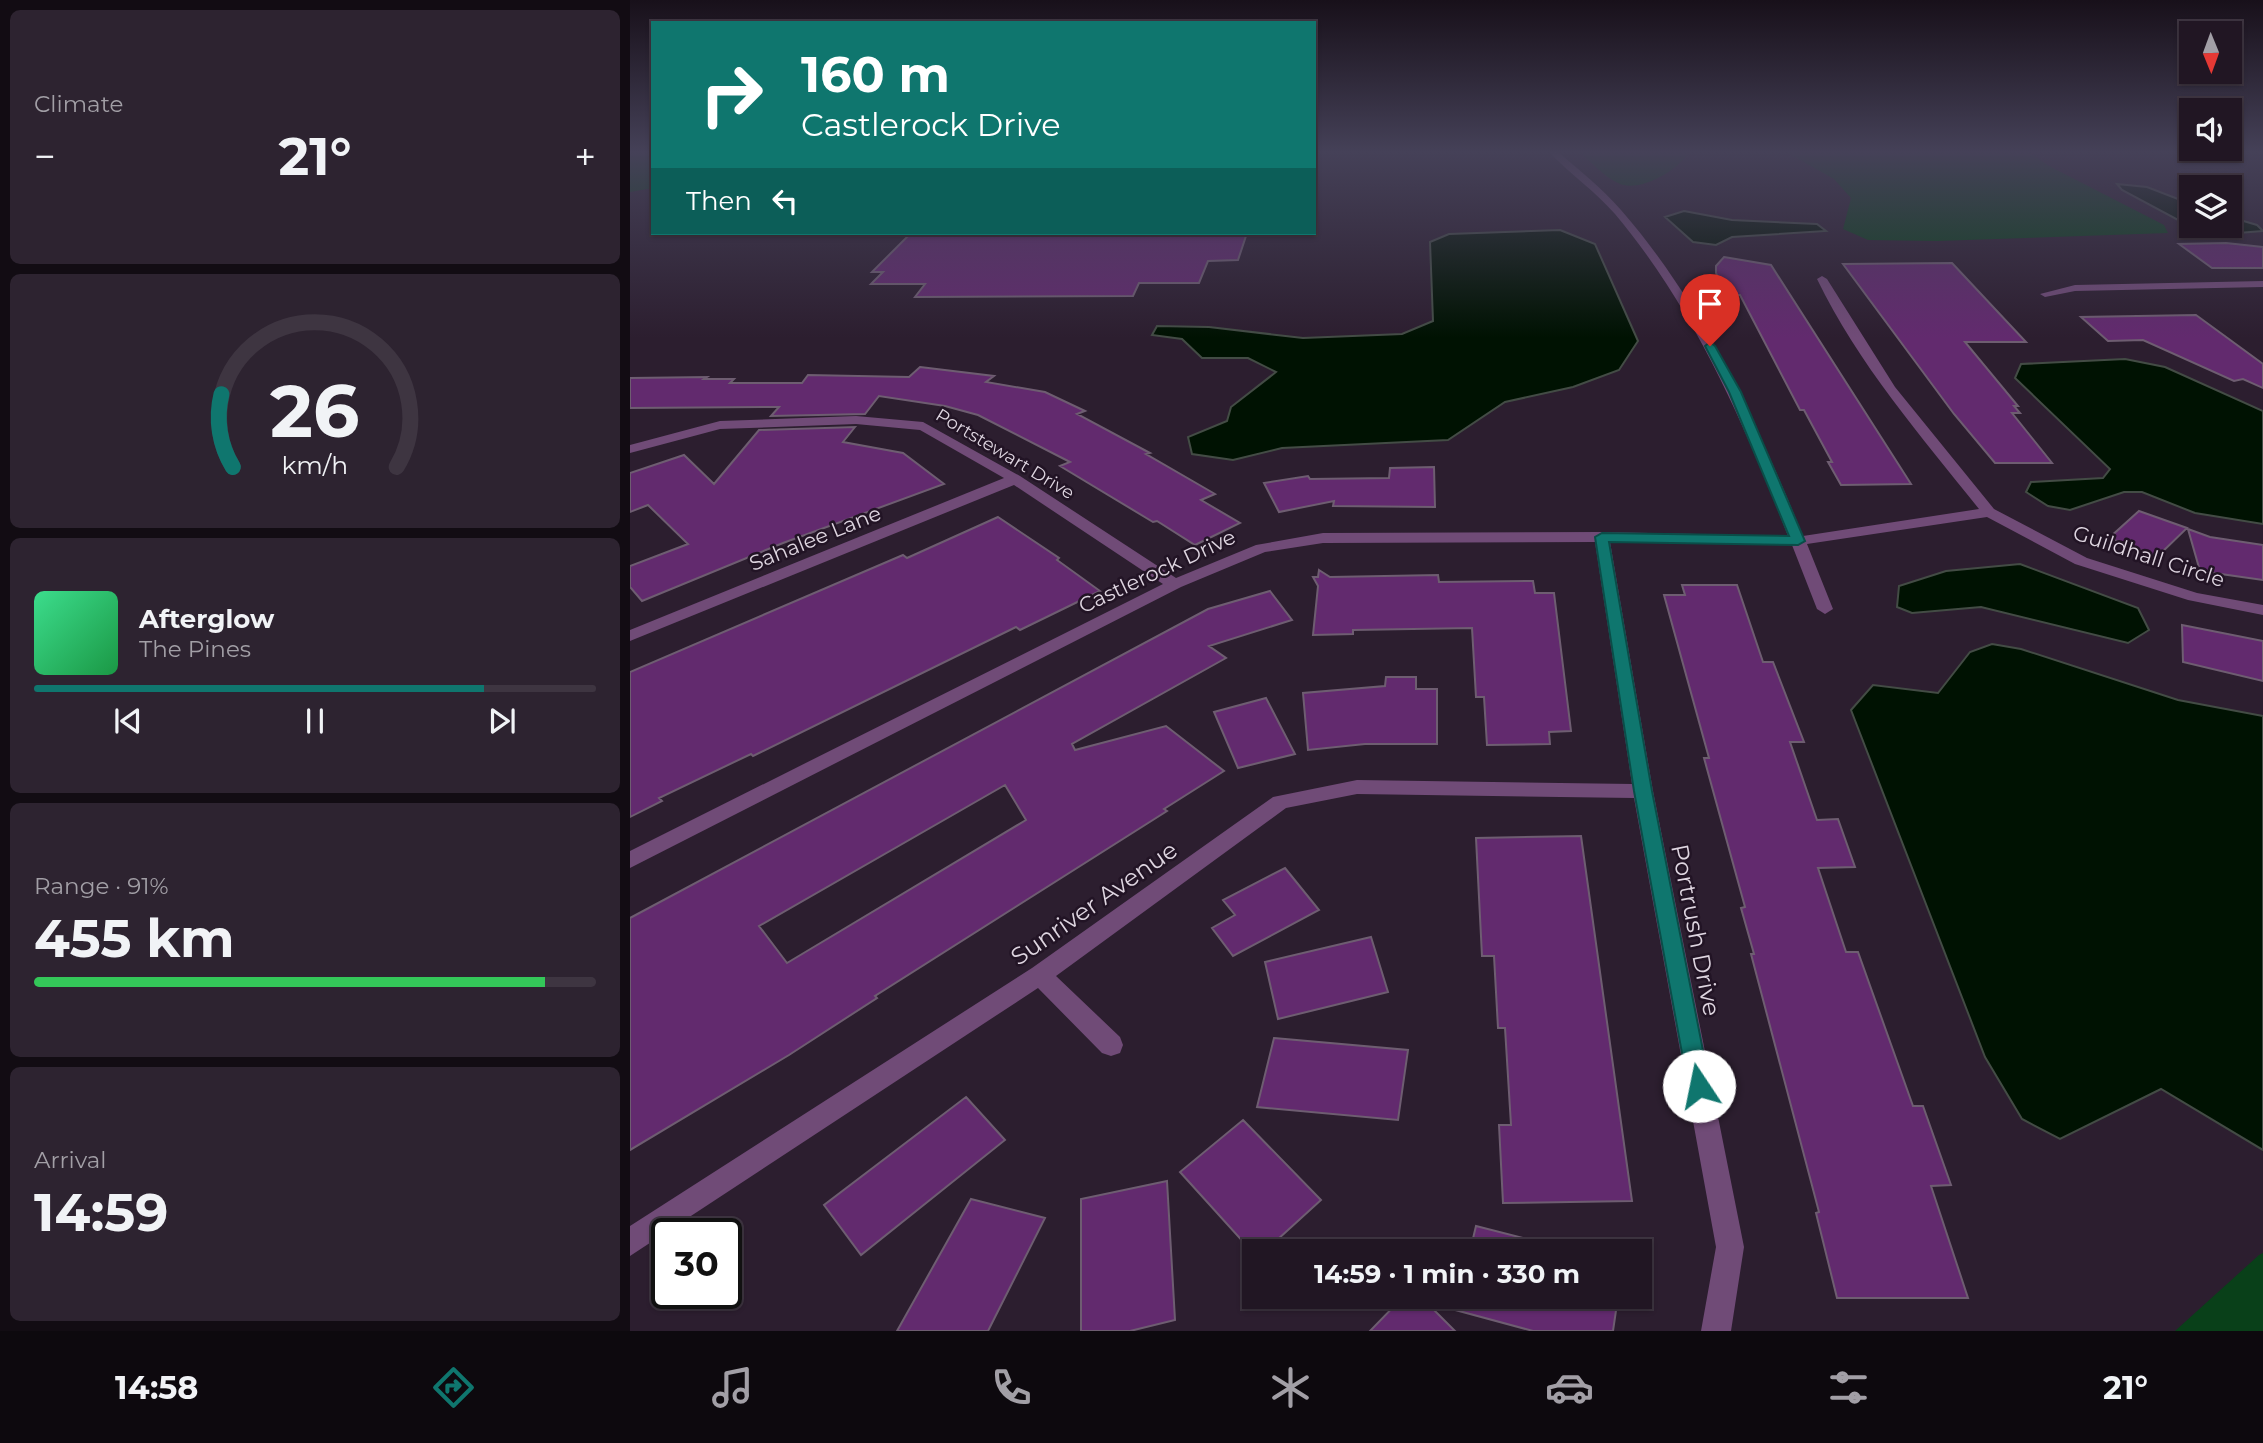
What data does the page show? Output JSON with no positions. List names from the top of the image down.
{
  "streets": {
    "street": [
      "Portstewart Drive",
      "Sahalee Lane",
      "Guildhall Circle",
      "Castlerock Drive",
      "Sunriver Avenue",
      "Portrush Drive"
    ]
  },
  "crossings": [
    ["Portstewart Drive", "Sahalee Lane"],
    ["Portstewart Drive", "Castlerock Drive"],
    ["Castlerock Drive", "Portrush Drive"],
    ["Sunriver Avenue", "Portrush Drive"]
  ],
  "north": "bottom",
  "page": {
    "tile": [
      "Climate",
      ["Range · 91%", "455 km"],
      ["Arrival", "14:59"]
    ],
    "turn": ["160 m", "Castlerock Drive"],
    "heat": ["−", "21°", "+"],
    "then": "Then",
    "song": ["Afterglow", "The Pines"],
    "limit": "30",
    "trip": "14:59 · 1 min · 330 m",
    "tabs": ["14:58", "21°"],
    "gauge": ["26", "km/h"]
  }
}
